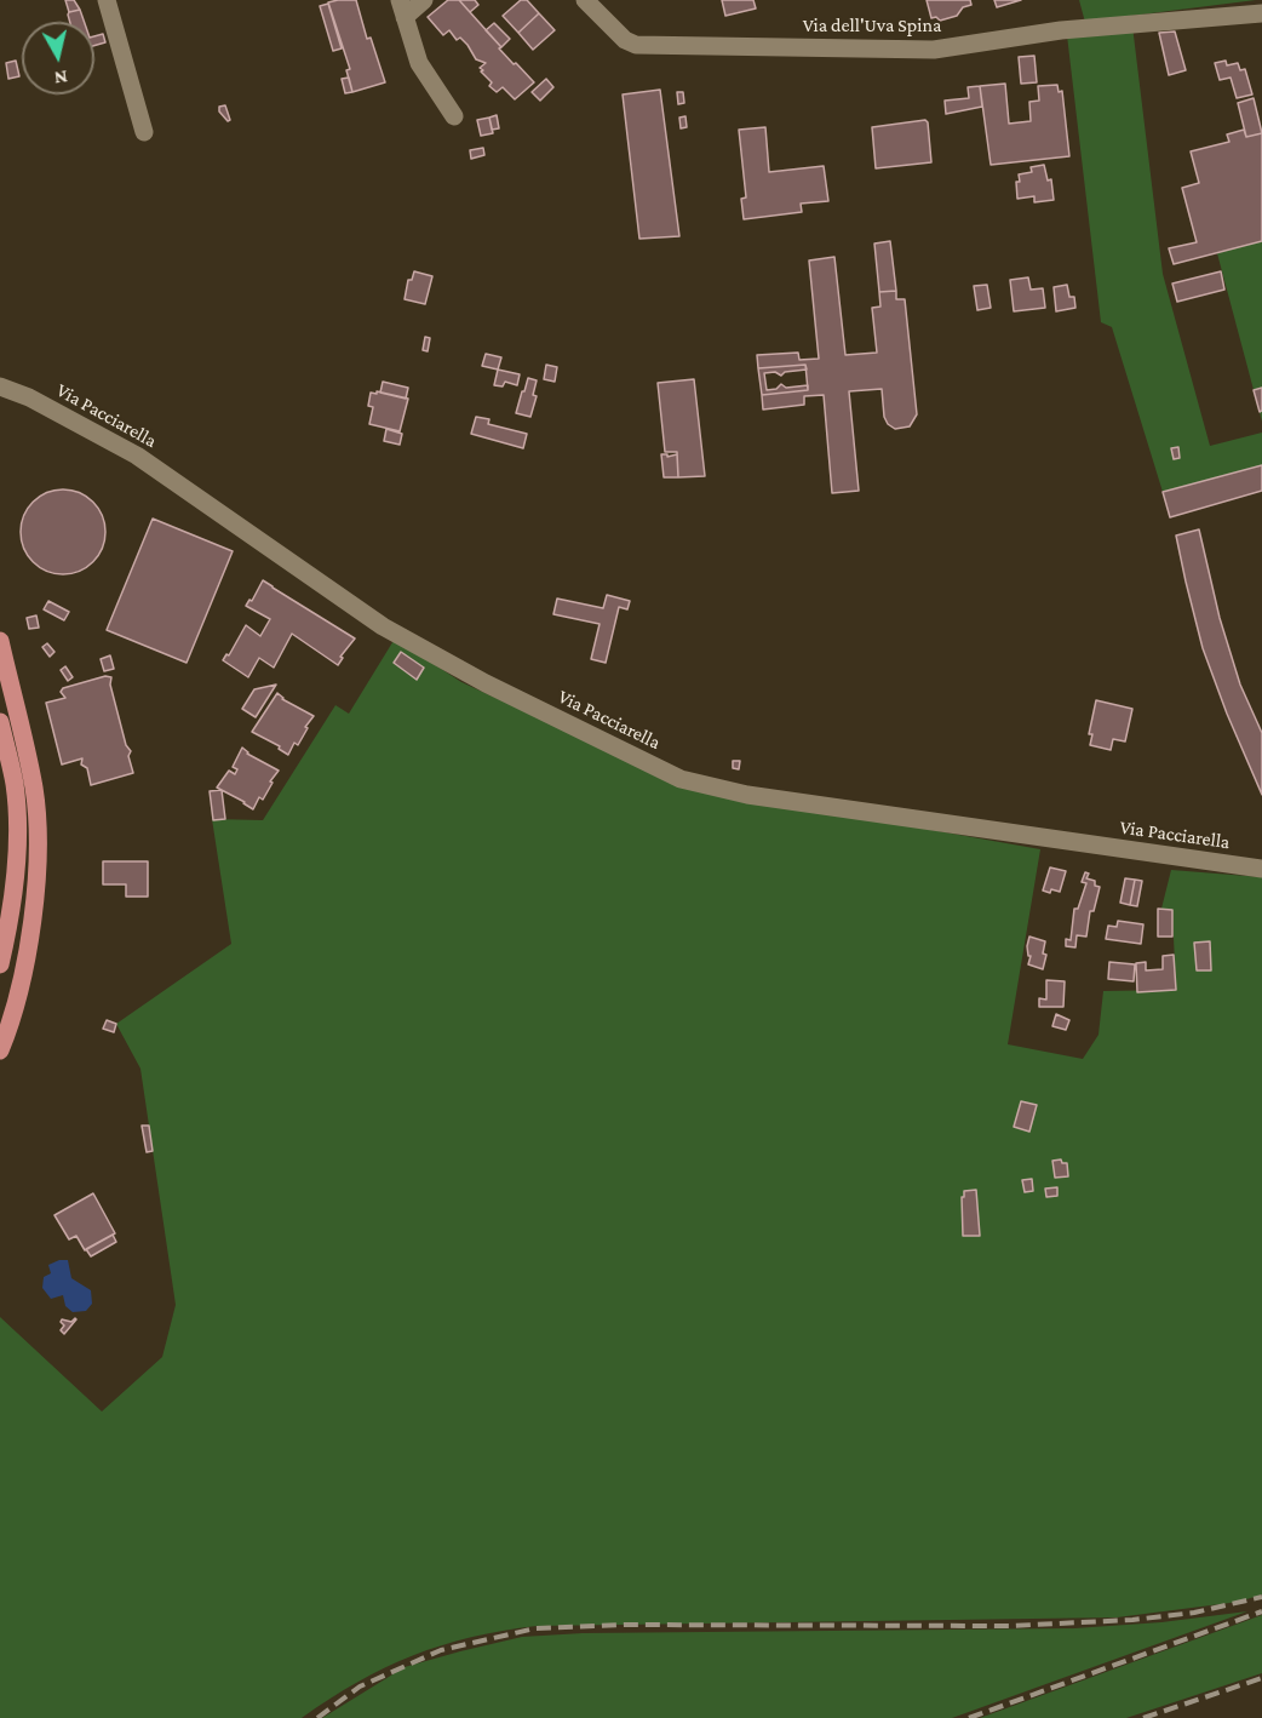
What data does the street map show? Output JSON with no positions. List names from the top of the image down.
{
  "streets": {
    "street": ["Via dell'Uva Spina", "Via Pacciarella"]
  },
  "north": "bottom"
}
